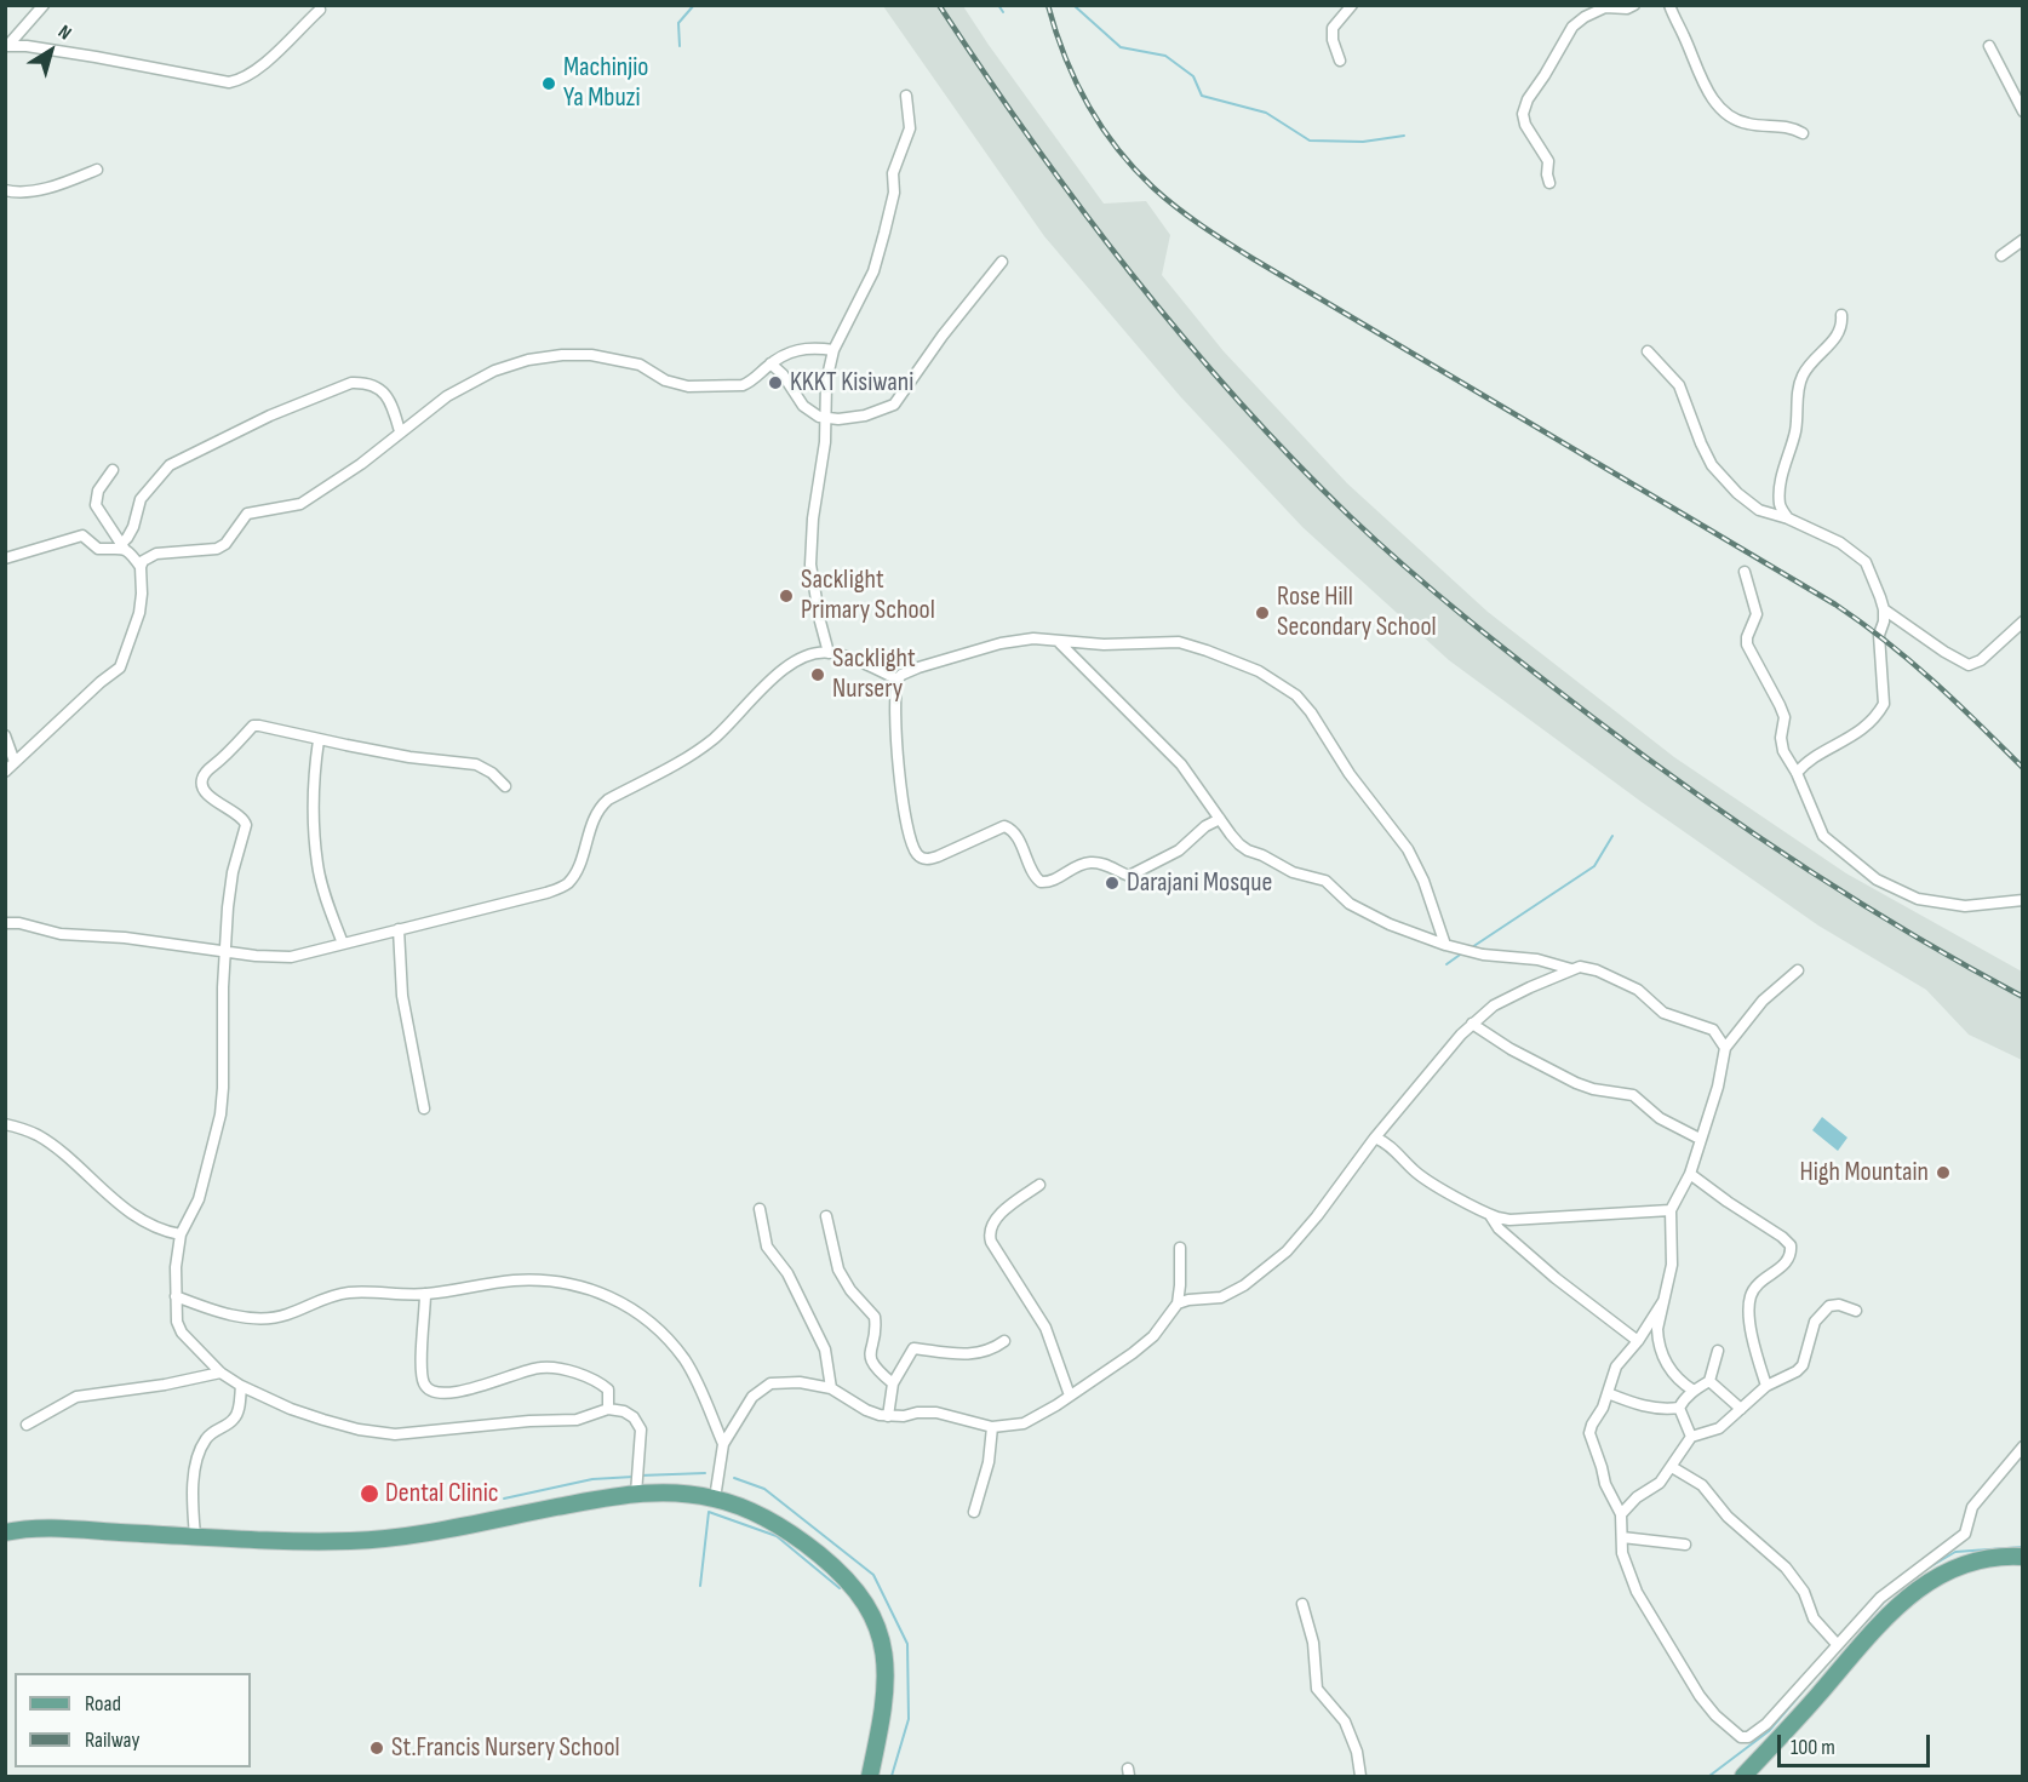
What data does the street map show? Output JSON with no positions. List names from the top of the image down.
{
  "places": [
    "Machinjio Ya Mbuzi",
    "KKKT Kisiwani",
    "Sacklight Primary School",
    "Rose Hill Secondary School",
    "Sacklight Nursery",
    "Darajani Mosque",
    "High Mountain",
    "Dental Clinic",
    "St.Francis Nursery School"
  ],
  "legend": ["Road", "Railway"],
  "scale_bar": "100 m",
  "north": "top right"
}
